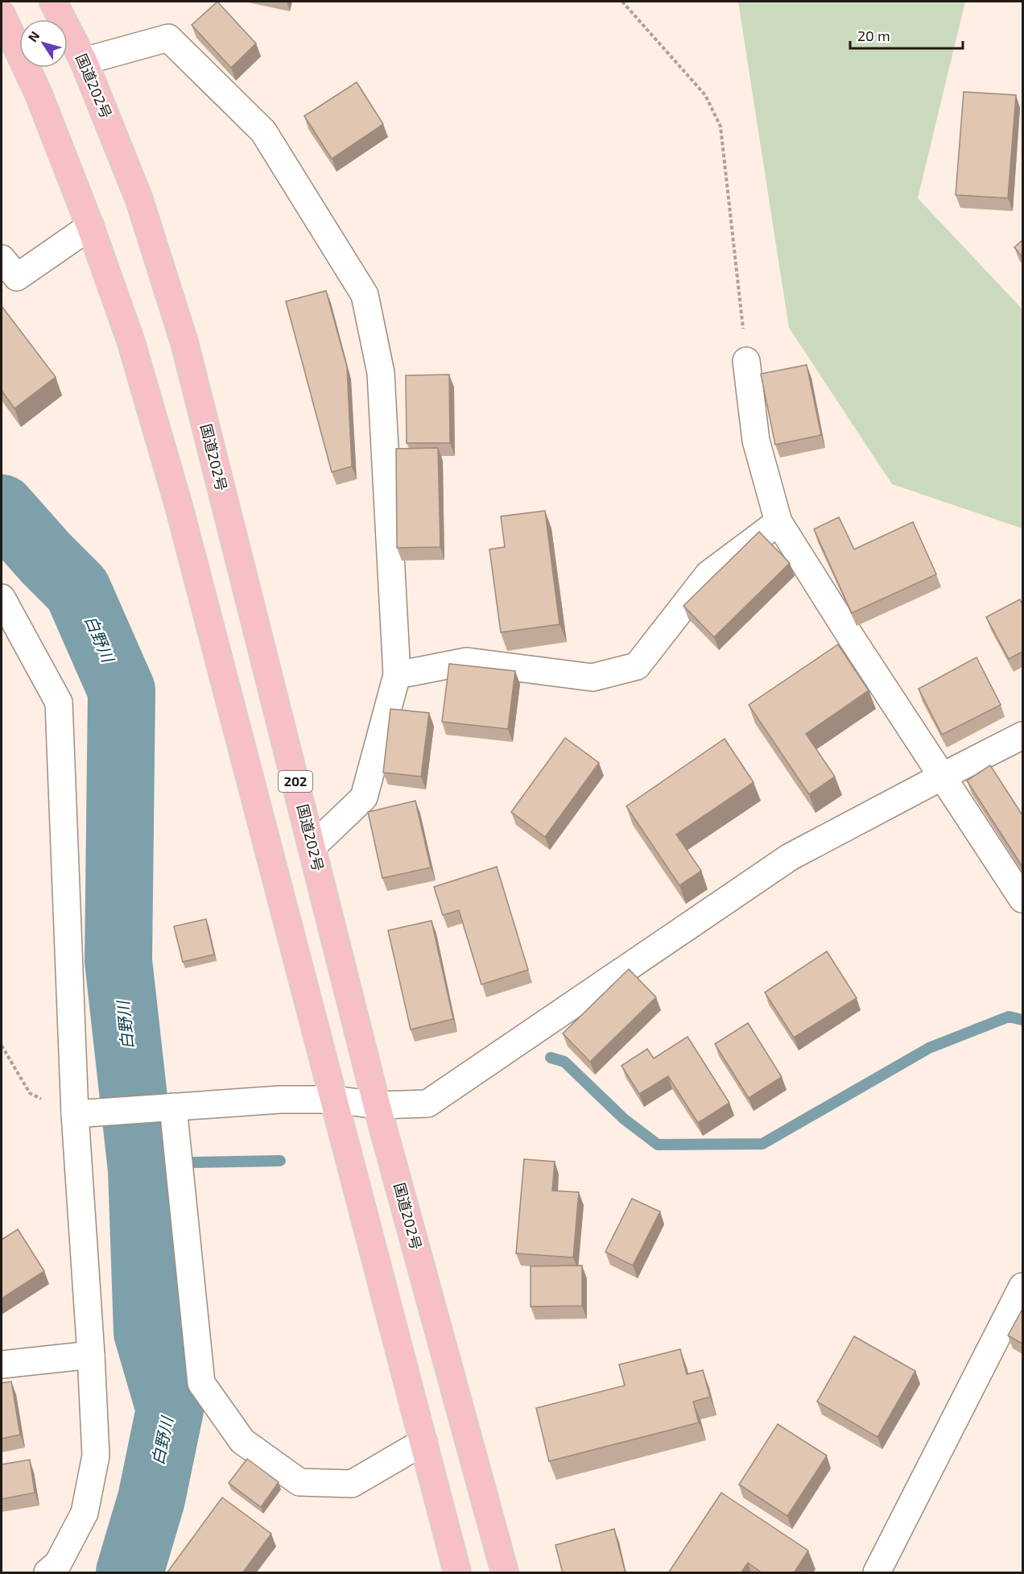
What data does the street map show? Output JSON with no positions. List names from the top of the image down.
{
  "streets": {
    "highway": ["国道202号", "202"]
  },
  "water": ["白野川"],
  "scale_bar": "20 m",
  "north": "top left"
}
